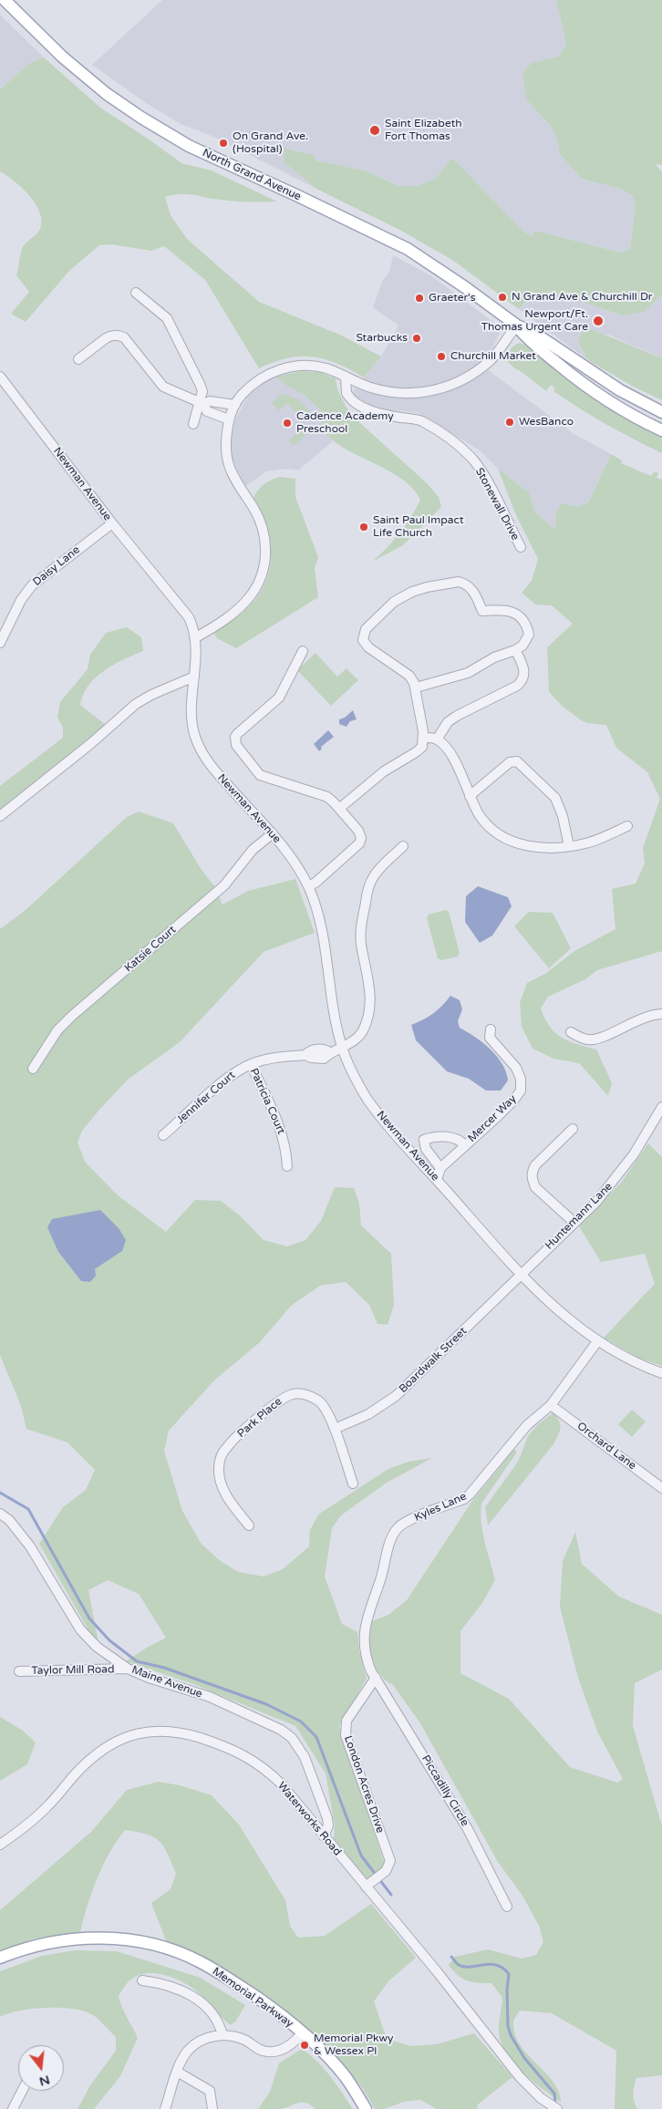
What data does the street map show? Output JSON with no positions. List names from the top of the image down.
{
  "streets": {
    "main road": ["North Grand Avenue", "Memorial Parkway"],
    "street": [
      "Newman Avenue",
      "Stonewall Drive",
      "Daisy Lane",
      "Katsie Court",
      "Jennifer Court",
      "Patricia Court",
      "Mercer Way",
      "Huntemann Lane",
      "Boardwalk Street",
      "Park Place",
      "Orchard Lane",
      "Kyles Lane",
      "Taylor Mill Road",
      "Maine Avenue",
      "London Acres Drive",
      "Piccadilly Circle",
      "Waterworks Road"
    ]
  },
  "crossings": [
    ["Newman Avenue", "Daisy Lane"],
    ["Newman Avenue", "Katsie Court"],
    ["Newman Avenue", "Jennifer Court"],
    ["Newman Avenue", "Huntemann Lane"],
    ["Newman Avenue", "Boardwalk Street"],
    ["Newman Avenue", "Kyles Lane"],
    ["Jennifer Court", "Patricia Court"],
    ["Huntemann Lane", "Boardwalk Street"],
    ["Boardwalk Street", "Park Place"],
    ["Orchard Lane", "Kyles Lane"],
    ["Kyles Lane", "London Acres Drive"],
    ["Kyles Lane", "Piccadilly Circle"],
    ["Taylor Mill Road", "Maine Avenue"],
    ["Maine Avenue", "Waterworks Road"],
    ["London Acres Drive", "Piccadilly Circle"],
    ["London Acres Drive", "Waterworks Road"]
  ],
  "places": [
    "Saint Elizabeth Fort Thomas",
    "On Grand Ave. (Hospital)",
    "N Grand Ave & Churchill Dr",
    "Graeter's",
    "Newport/Ft. Thomas Urgent Care",
    "Starbucks",
    "Churchill Market",
    "WesBanco",
    "Cadence Academy Preschool",
    "Saint Paul Impact Life Church",
    "Memorial Pkwy & Wessex Pl"
  ],
  "north": "bottom"
}
